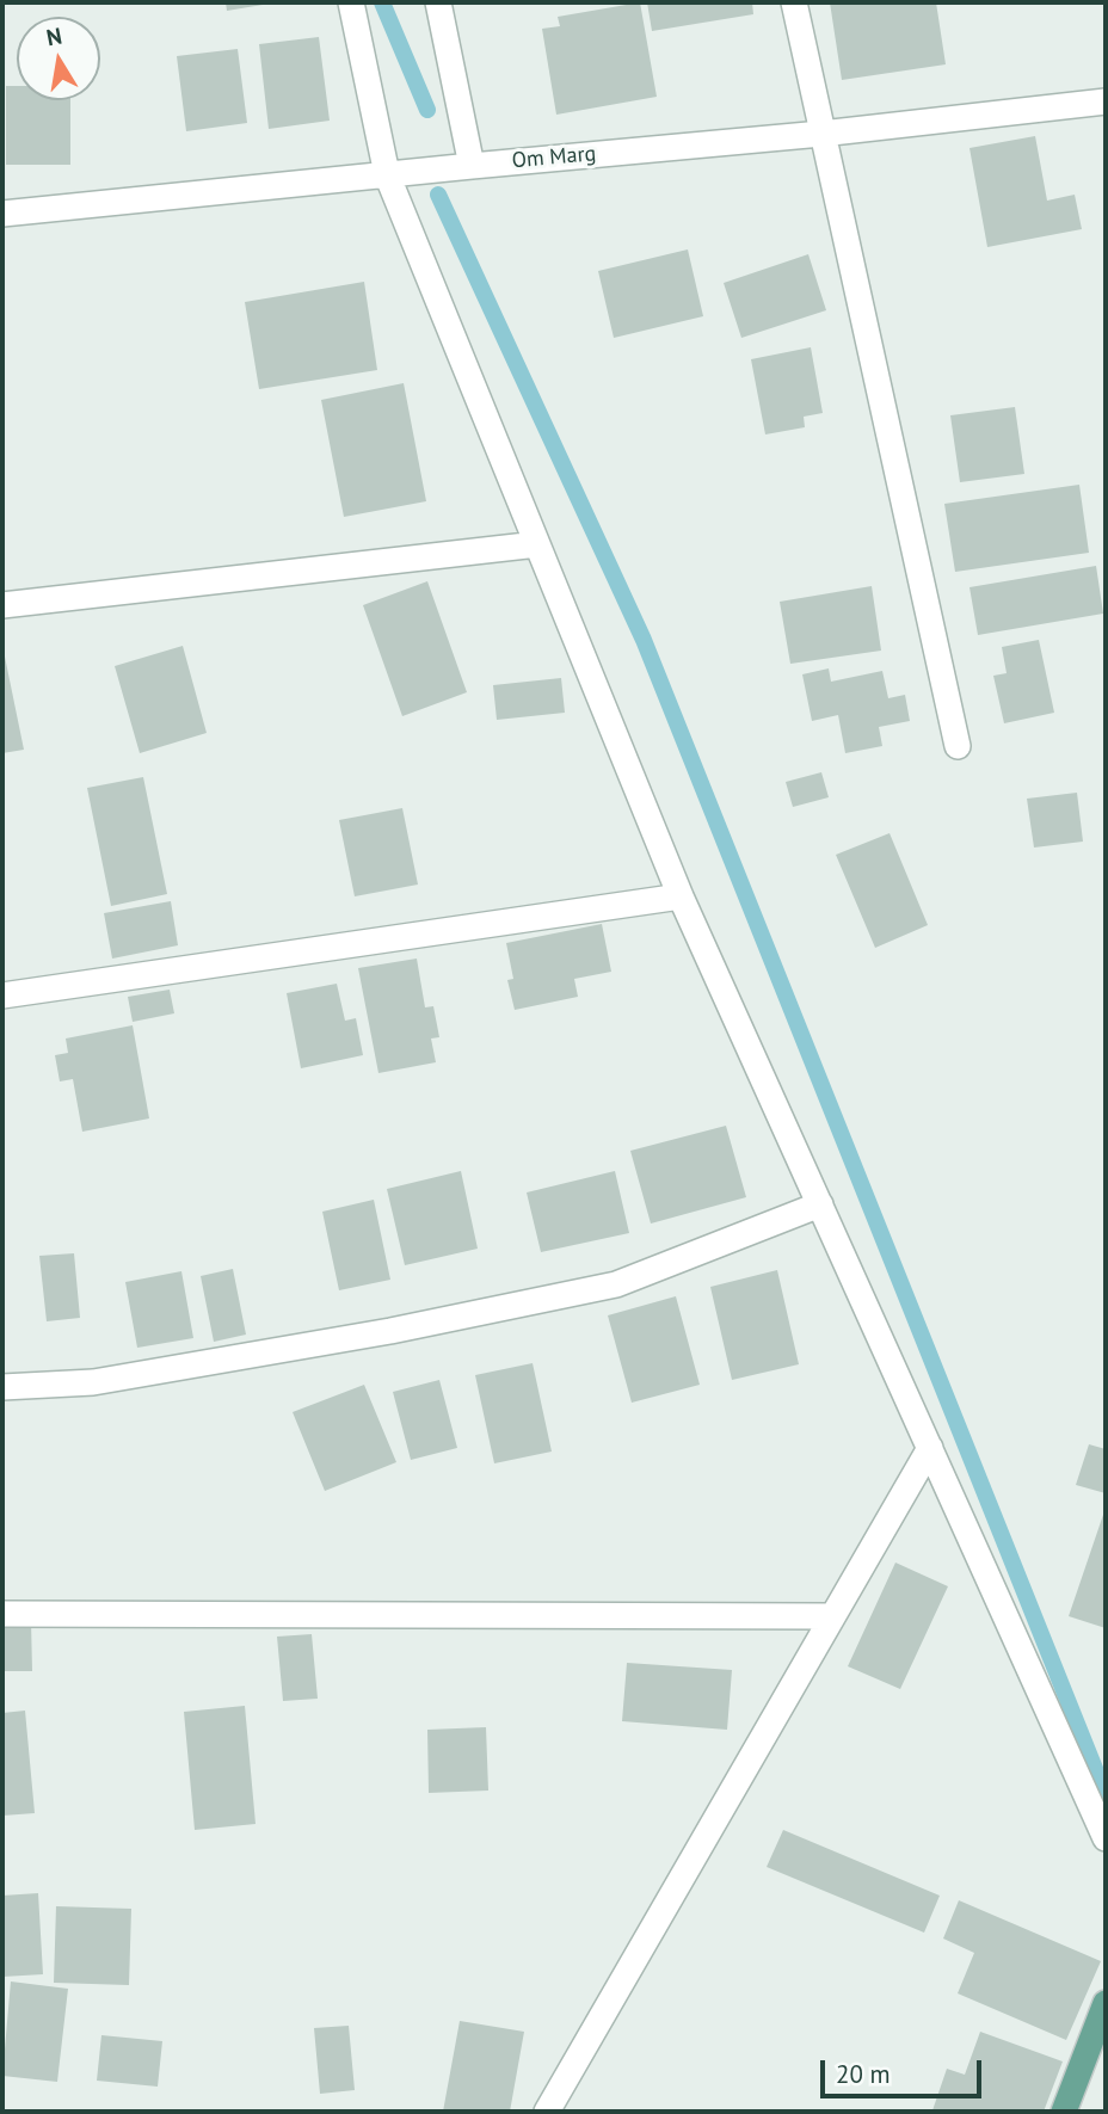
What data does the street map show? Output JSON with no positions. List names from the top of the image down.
{
  "streets": {
    "street": ["Om Marg"]
  },
  "scale_bar": "20 m",
  "north": "top"
}
